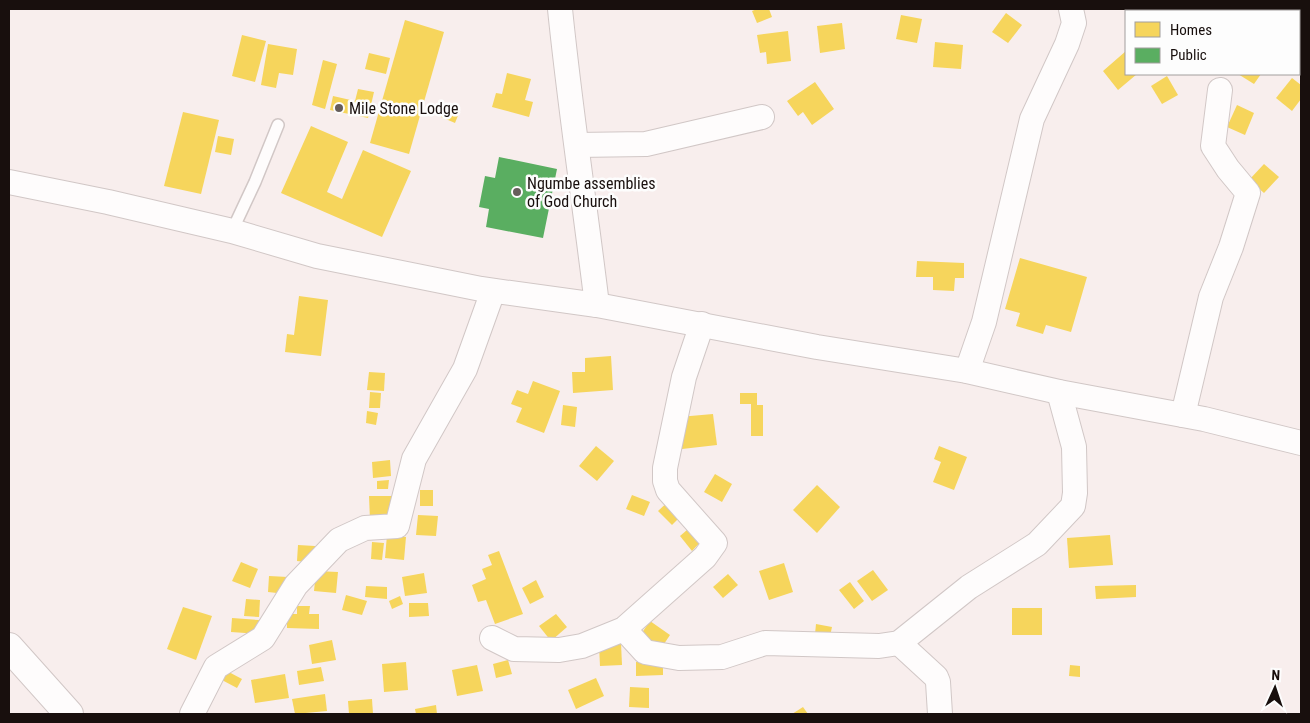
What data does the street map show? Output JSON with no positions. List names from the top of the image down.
{
  "places": ["Mile Stone Lodge", "Ngumbe assemblies of God Church"],
  "legend": ["Homes", "Public"],
  "north": "top"
}
